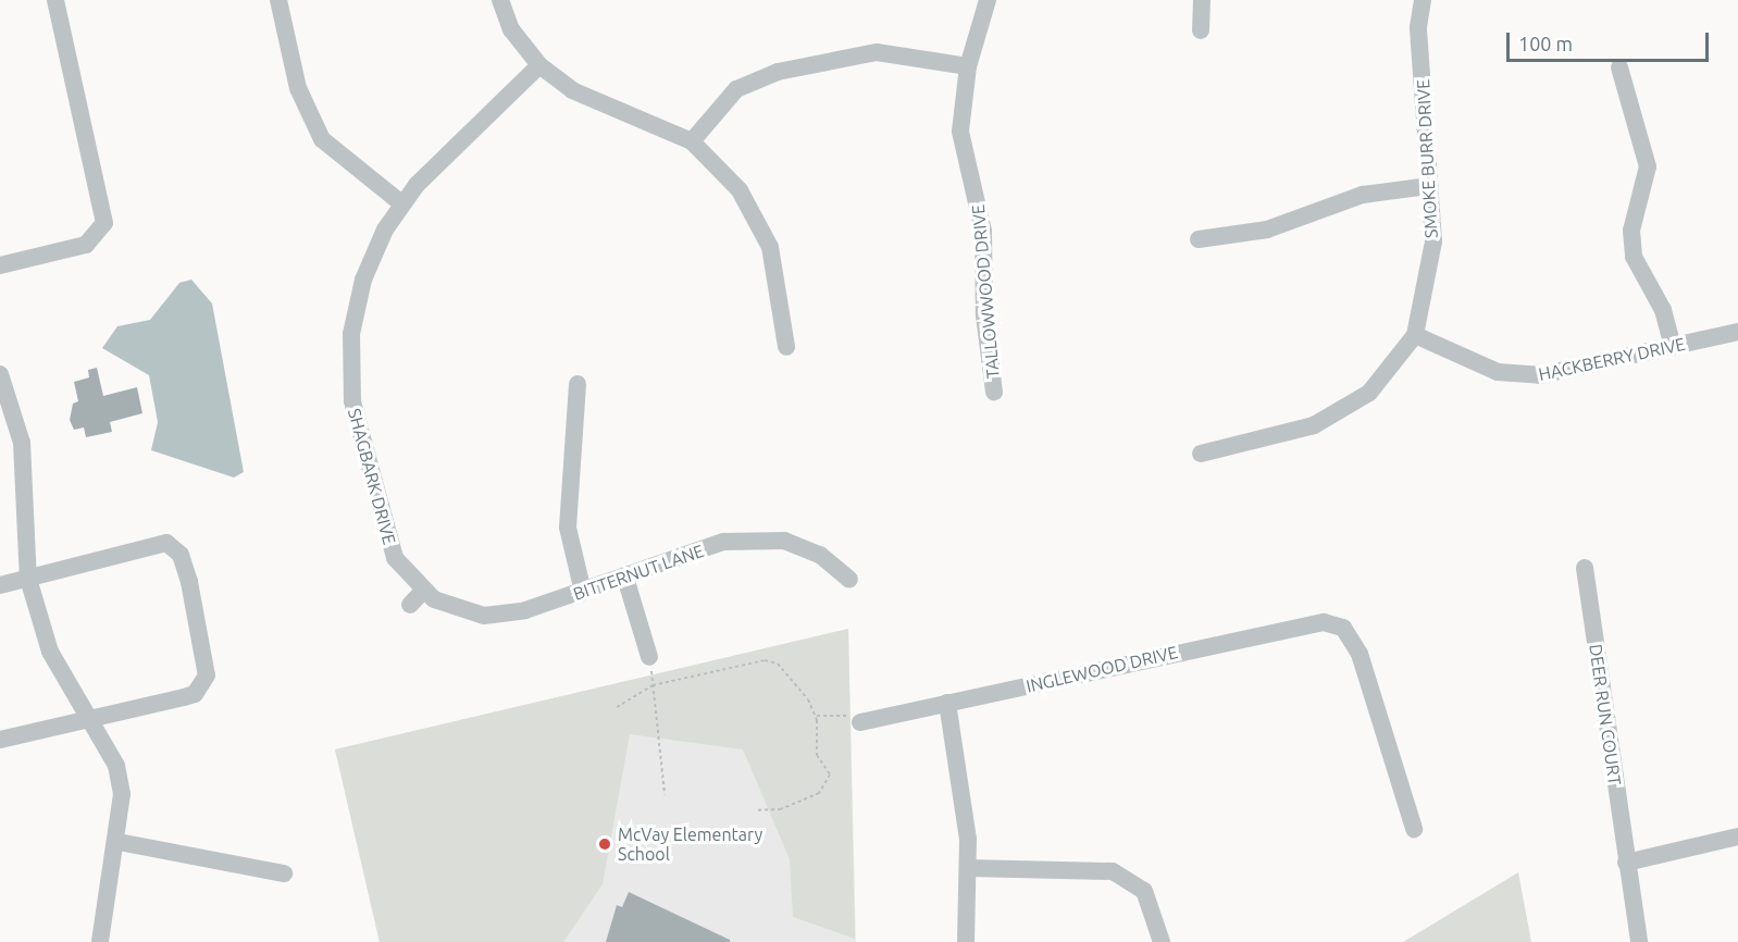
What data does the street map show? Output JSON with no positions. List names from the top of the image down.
{
  "streets": {
    "street": [
      "SMOKE BURR DRIVE",
      "TALLOWWOOD DRIVE",
      "HACKBERRY DRIVE",
      "SHAGBARK DRIVE",
      "BITTERNUT LANE",
      "INGLEWOOD DRIVE",
      "DEER RUN COURT"
    ]
  },
  "crossings": [
    ["SMOKE BURR DRIVE", "HACKBERRY DRIVE"],
    ["SHAGBARK DRIVE", "BITTERNUT LANE"]
  ],
  "places": ["McVay Elementary School"],
  "scale_bar": "100 m"
}
